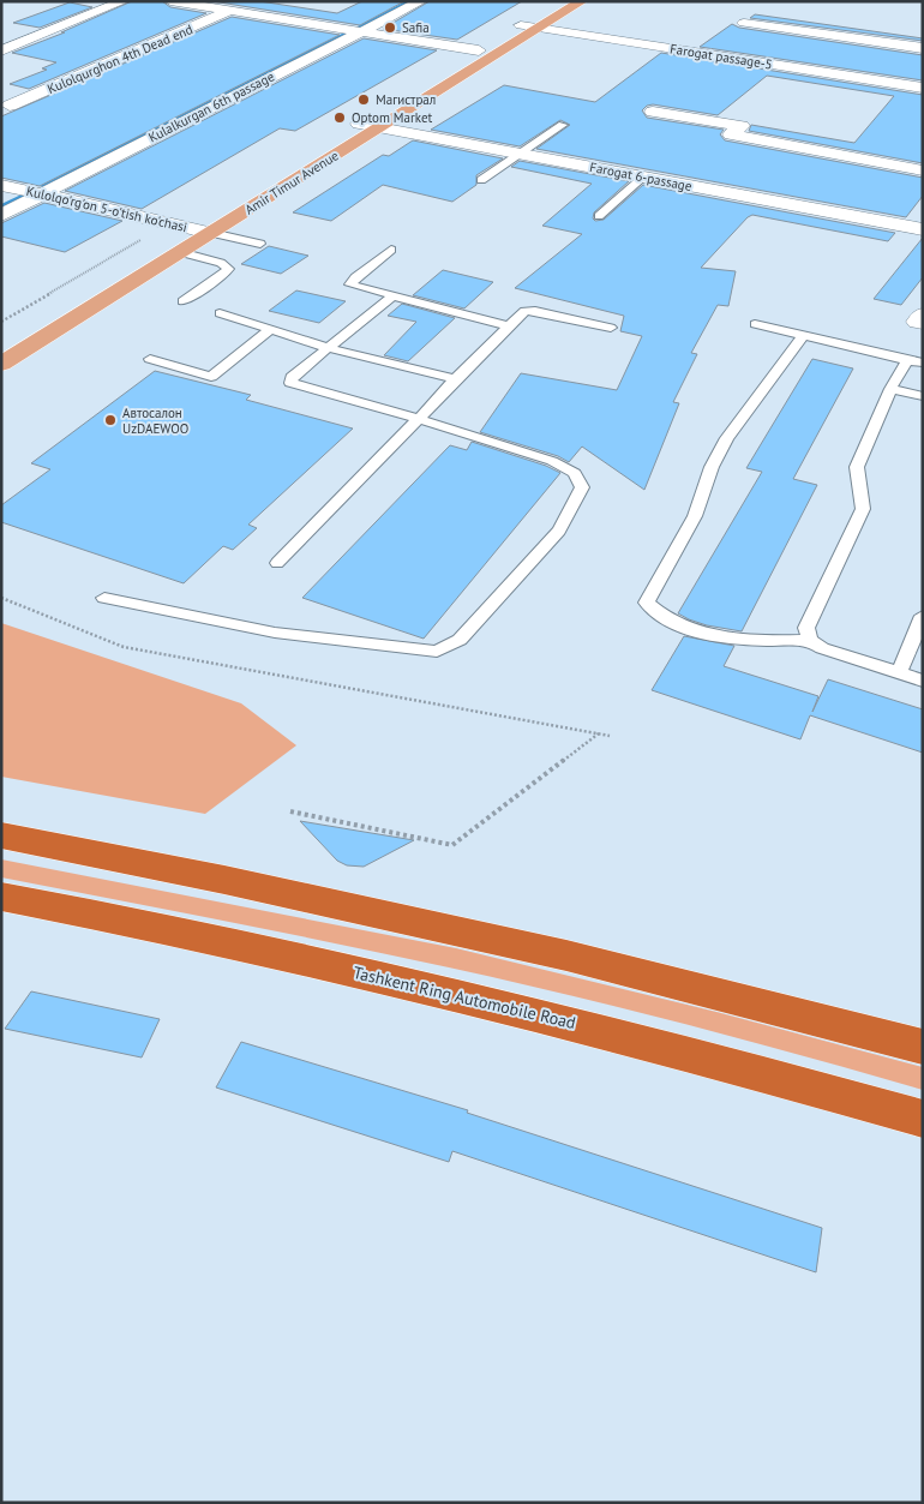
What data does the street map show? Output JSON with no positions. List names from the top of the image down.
{
  "streets": {
    "highway": ["Tashkent Ring Automobile Road"],
    "main road": ["Amir Timur Avenue"],
    "street": [
      "Farogat passage-5",
      "Kulolqurghon 4th Dead end",
      "Kulalkurgan 6th passage",
      "Farogat 6-passage",
      "Kulolqo'rg'on 5-o'tish ko'chasi"
    ]
  },
  "crossings": [
    ["Farogat passage-5", "Amir Timur Avenue"],
    ["Kulalkurgan 6th passage", "Kulolqo'rg'on 5-o'tish ko'chasi"],
    ["Farogat 6-passage", "Amir Timur Avenue"],
    ["Amir Timur Avenue", "Kulolqo'rg'on 5-o'tish ko'chasi"]
  ],
  "places": [
    "Safia",
    "Магистрал",
    "Optom Market",
    "Автосалон UzDAEWOO"
  ]
}
